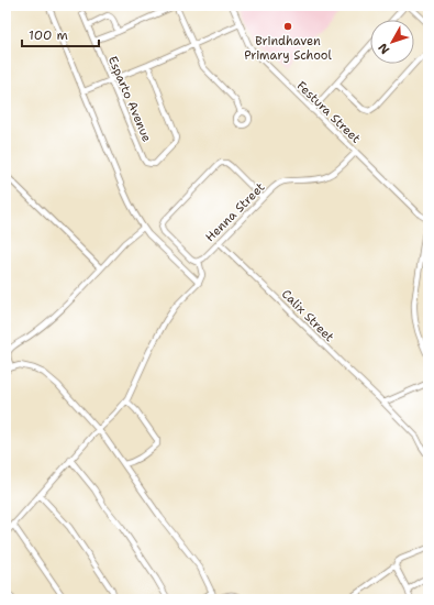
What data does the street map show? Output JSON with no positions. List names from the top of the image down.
{
  "streets": {
    "street": [
      "Esparto Avenue",
      "Festura Street",
      "Henna Street",
      "Calix Street"
    ]
  },
  "crossings": [
    ["Festura Street", "Henna Street"],
    ["Henna Street", "Calix Street"]
  ],
  "places": ["Brindhaven Primary School"],
  "scale_bar": "100 m",
  "north": "bottom left"
}
